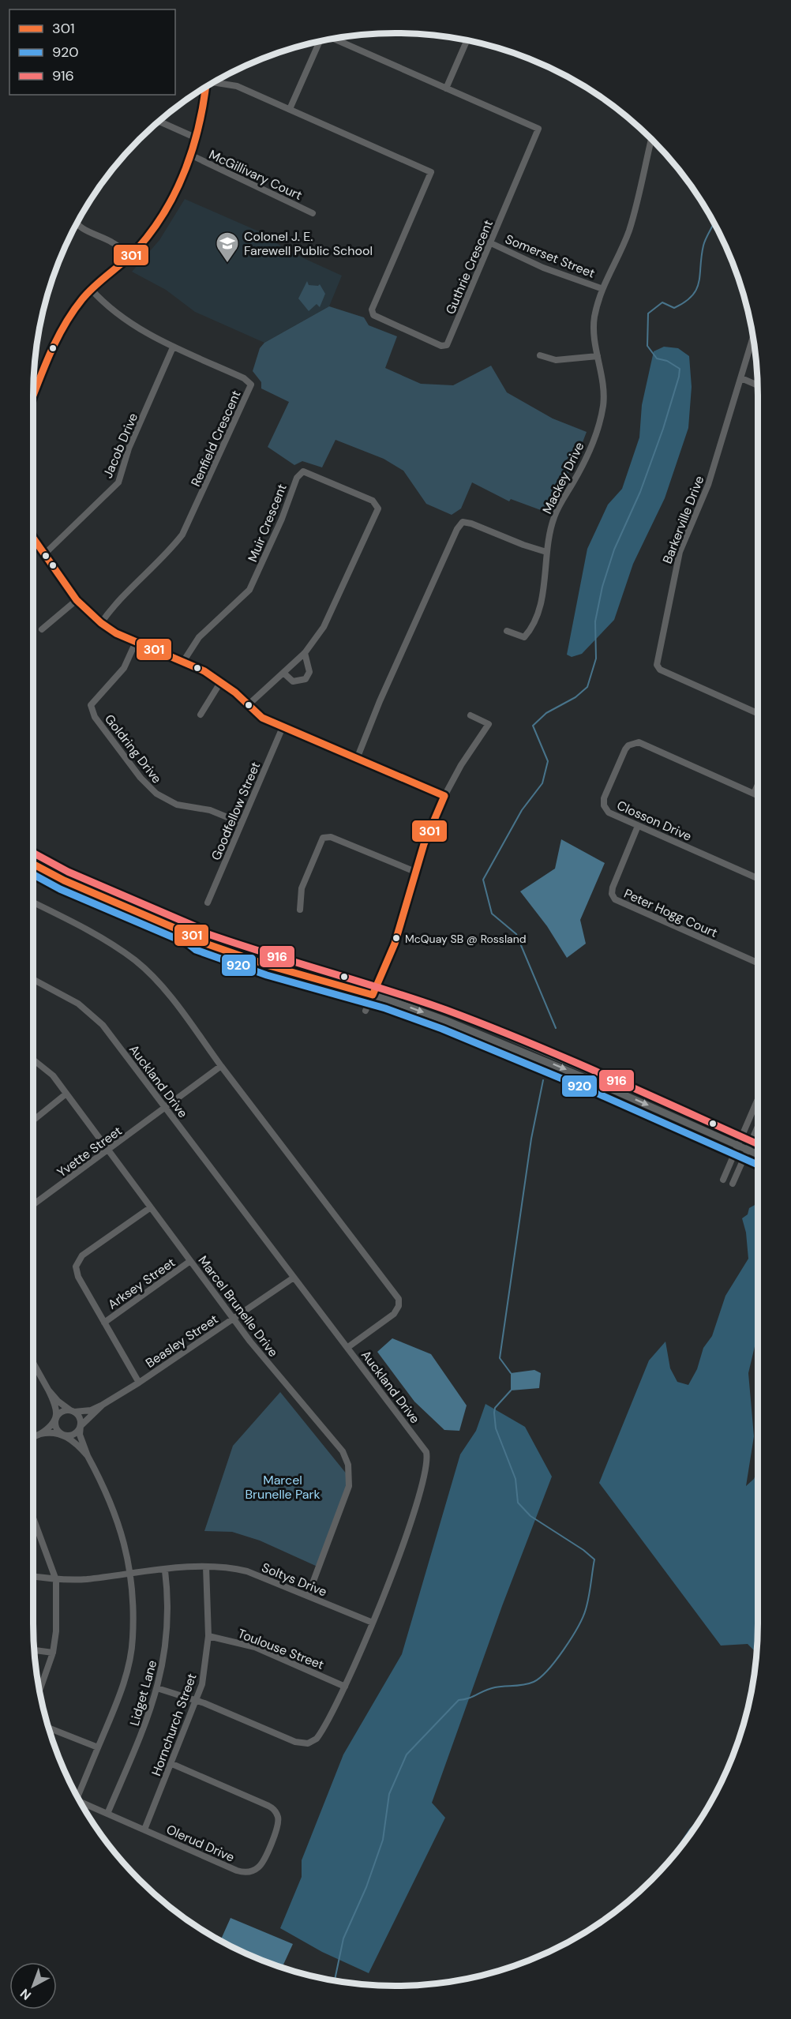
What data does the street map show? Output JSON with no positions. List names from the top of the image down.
{
  "streets": {
    "street": [
      "McGillivary Court",
      "Somerset Street",
      "Guthrie Crescent",
      "Renfield Crescent",
      "Jacob Drive",
      "Mackey Drive",
      "Barkerville Drive",
      "Muir Crescent",
      "Goldring Drive",
      "Goodfellow Street",
      "Closson Drive",
      "Peter Hogg Court",
      "Auckland Drive",
      "Yvette Street",
      "Arksey Street",
      "Marcel Brunelle Drive",
      "Beasley Street",
      "Soltys Drive",
      "Toulouse Street",
      "Lidget Lane",
      "Hornchurch Street",
      "Olerud Drive"
    ]
  },
  "crossings": [
    ["Somerset Street", "Guthrie Crescent"],
    ["Somerset Street", "Mackey Drive"],
    ["Renfield Crescent", "Jacob Drive"],
    ["Goldring Drive", "Goodfellow Street"],
    ["Closson Drive", "Peter Hogg Court"],
    ["Auckland Drive", "Yvette Street"],
    ["Auckland Drive", "Beasley Street"],
    ["Auckland Drive", "Soltys Drive"],
    ["Auckland Drive", "Toulouse Street"],
    ["Auckland Drive", "Lidget Lane"],
    ["Auckland Drive", "Hornchurch Street"],
    ["Yvette Street", "Marcel Brunelle Drive"],
    ["Arksey Street", "Marcel Brunelle Drive"],
    ["Marcel Brunelle Drive", "Beasley Street"],
    ["Marcel Brunelle Drive", "Soltys Drive"],
    ["Soltys Drive", "Lidget Lane"],
    ["Soltys Drive", "Hornchurch Street"],
    ["Toulouse Street", "Hornchurch Street"],
    ["Lidget Lane", "Olerud Drive"],
    ["Hornchurch Street", "Olerud Drive"]
  ],
  "parks": ["Marcel Brunelle Park"],
  "places": {
    "school or university": ["Colonel J. E. Farewell Public School"],
    "other": ["McQuay SB @ Rossland"]
  },
  "lines": ["transit line 301", "transit line 916", "transit line 920"],
  "legend": ["301", "920", "916"],
  "north": "bottom left"
}
